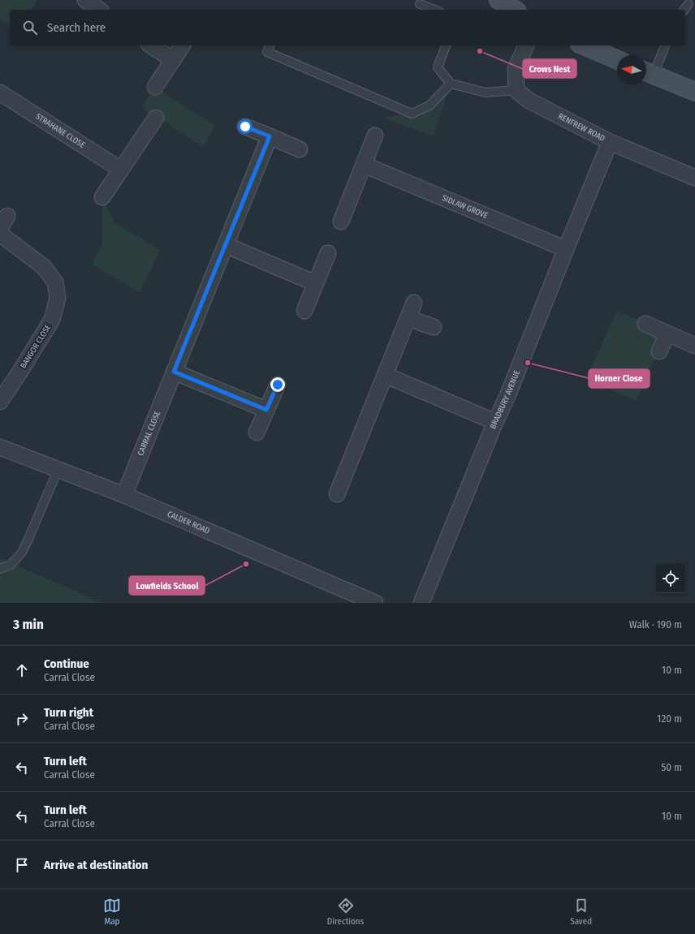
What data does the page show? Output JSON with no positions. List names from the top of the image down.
{
  "streets": {
    "street": [
      "RENFREW ROAD",
      "STRAHANE CLOSE",
      "SIDLAW GROVE",
      "BANGOR CLOSE",
      "BRADBURY AVENUE",
      "CARRAL CLOSE",
      "CALDER ROAD"
    ]
  },
  "crossings": [
    ["RENFREW ROAD", "BRADBURY AVENUE"],
    ["SIDLAW GROVE", "BRADBURY AVENUE"],
    ["CARRAL CLOSE", "CALDER ROAD"]
  ],
  "places": ["Crows Nest", "Horner Close", "Lowfields School"],
  "north": "left",
  "page": {
    "search": "Search here",
    "heading": ["3 min", "Walk · 190 m"],
    "list": [
      ["Continue", "Carral Close", "10 m"],
      ["Turn right", "Carral Close", "120 m"],
      ["Turn left", "Carral Close", "50 m"],
      ["Turn left", "Carral Close", "10 m"],
      "Arrive at destination"
    ],
    "nav": ["Map", "Directions", "Saved"]
  }
}
